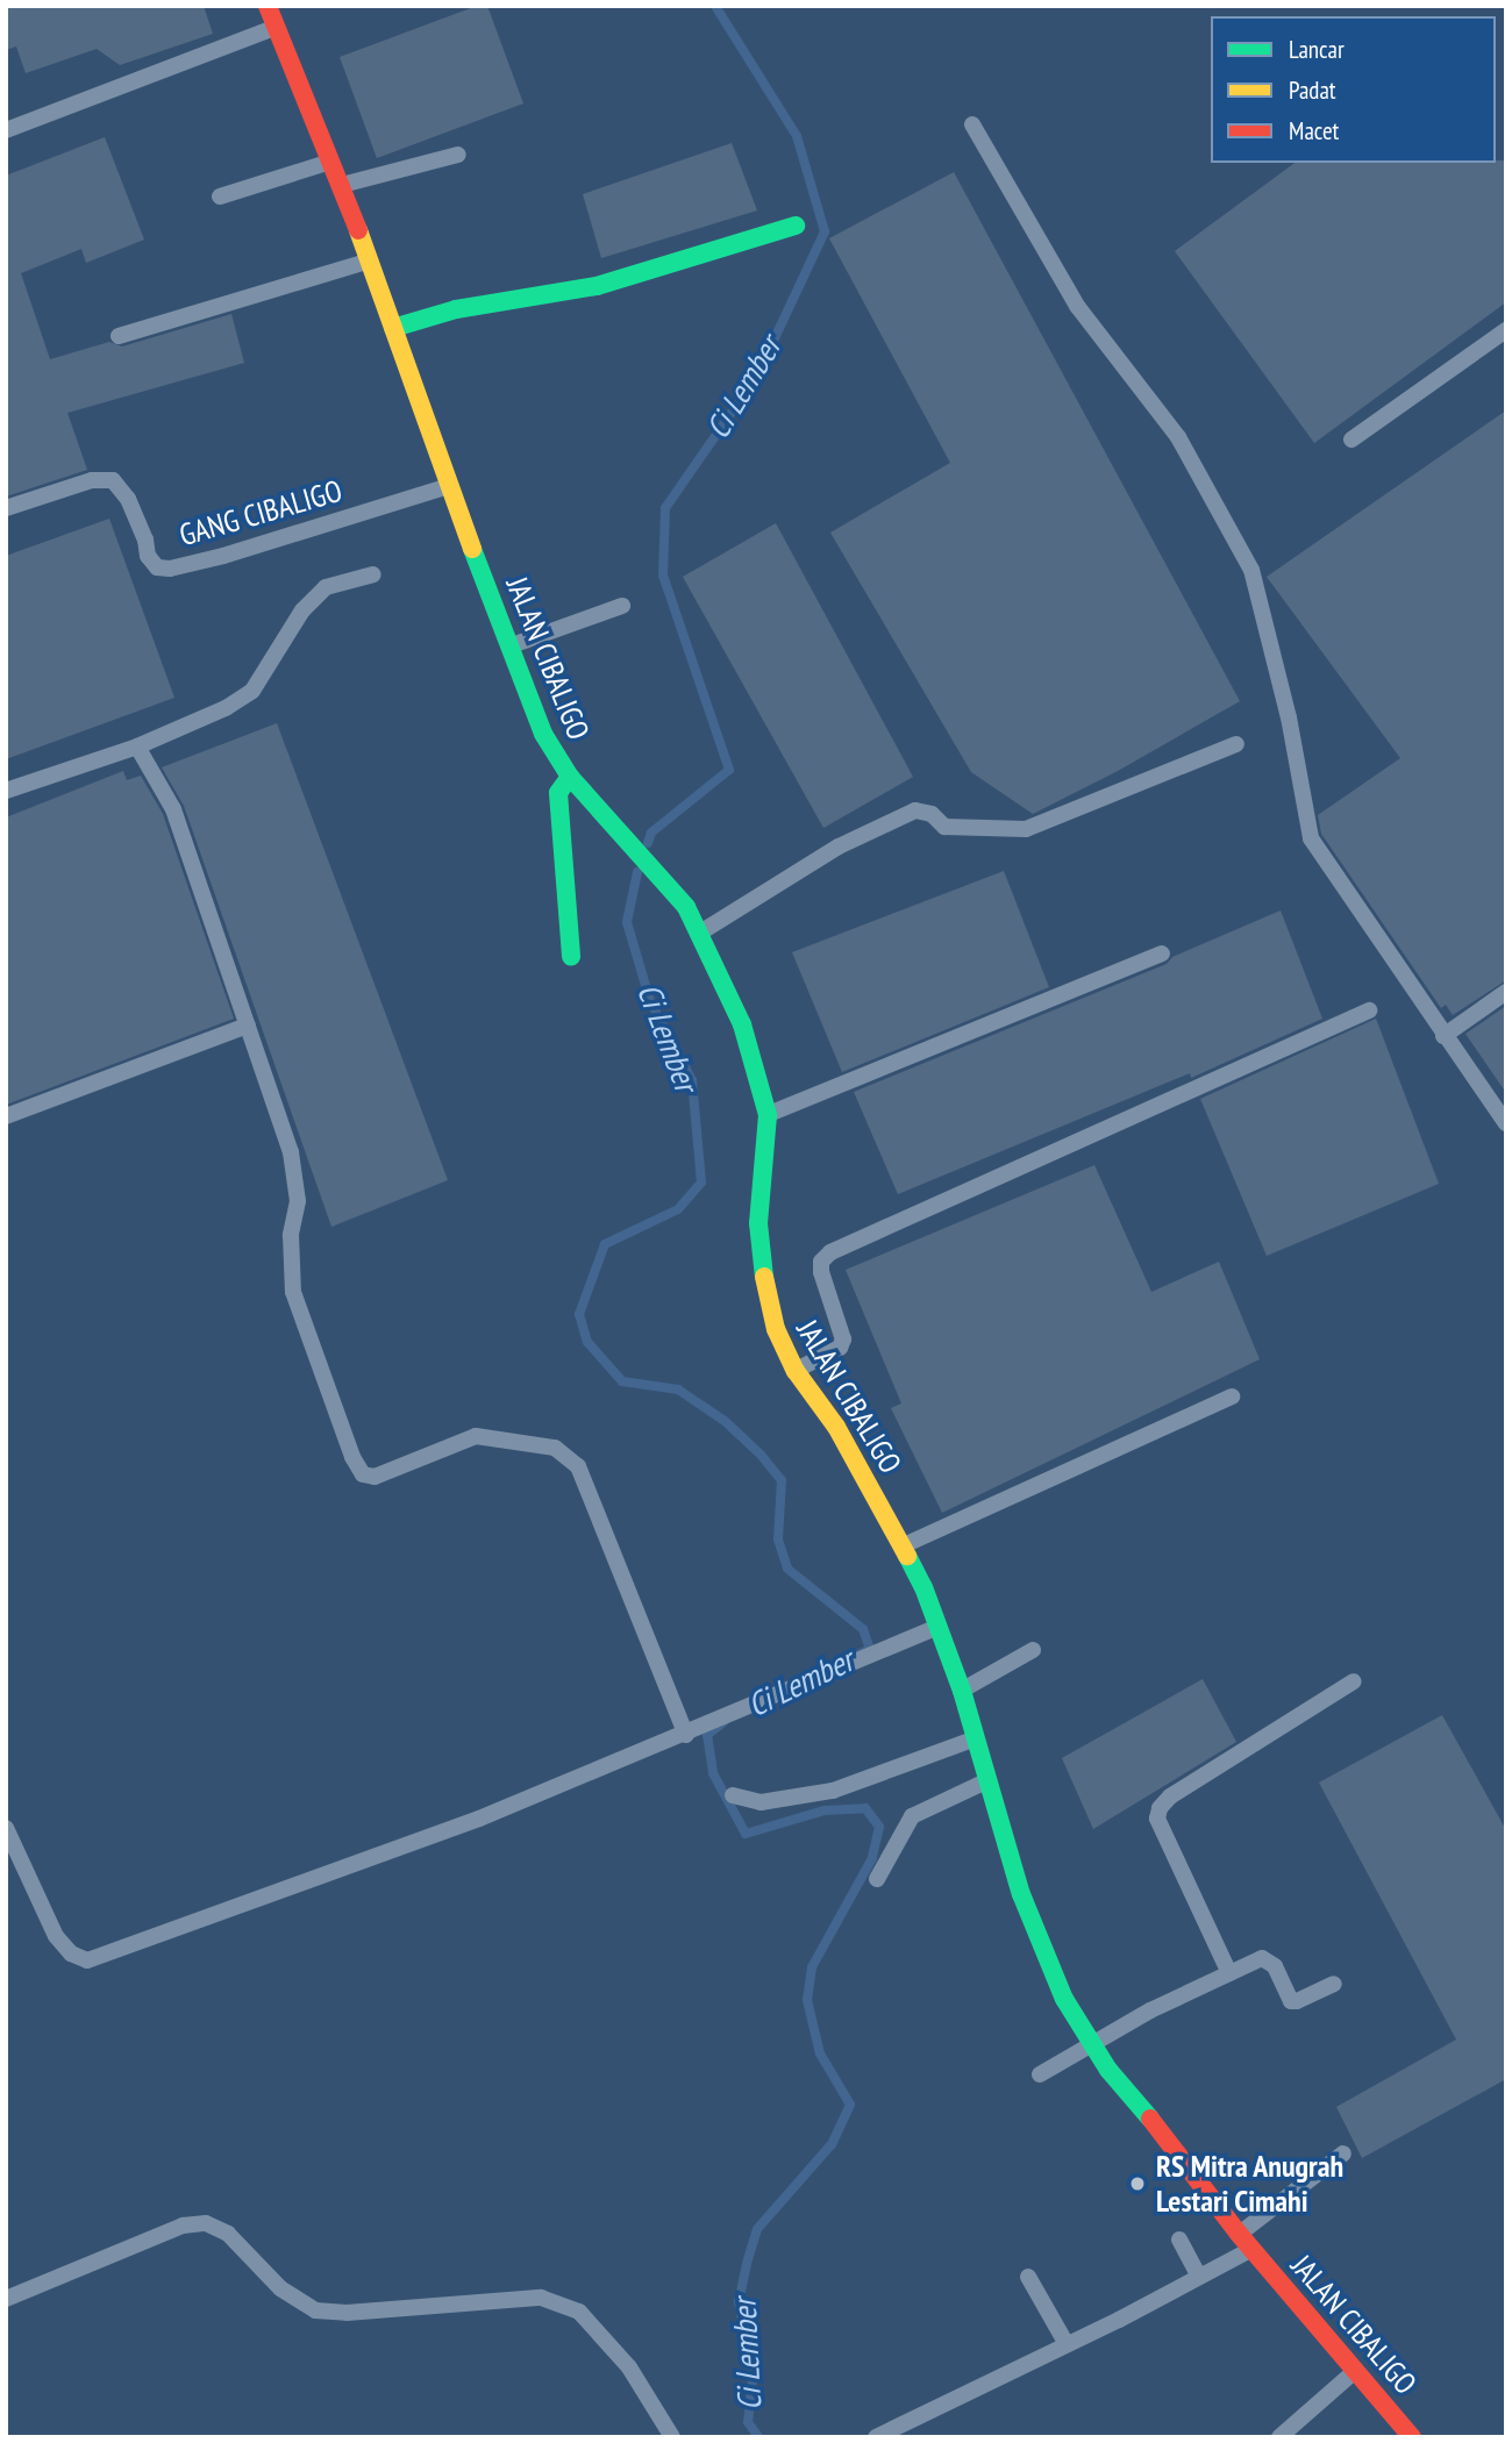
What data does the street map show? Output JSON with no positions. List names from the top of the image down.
{
  "streets": {
    "main road": ["JALAN CIBALIGO"],
    "lane": ["GANG CIBALIGO"]
  },
  "crossings": [
    ["GANG CIBALIGO", "JALAN CIBALIGO"]
  ],
  "water": ["Ci Lember"],
  "places": ["RS Mitra Anugrah Lestari Cimahi"],
  "legend": ["Lancar", "Padat", "Macet"]
}
